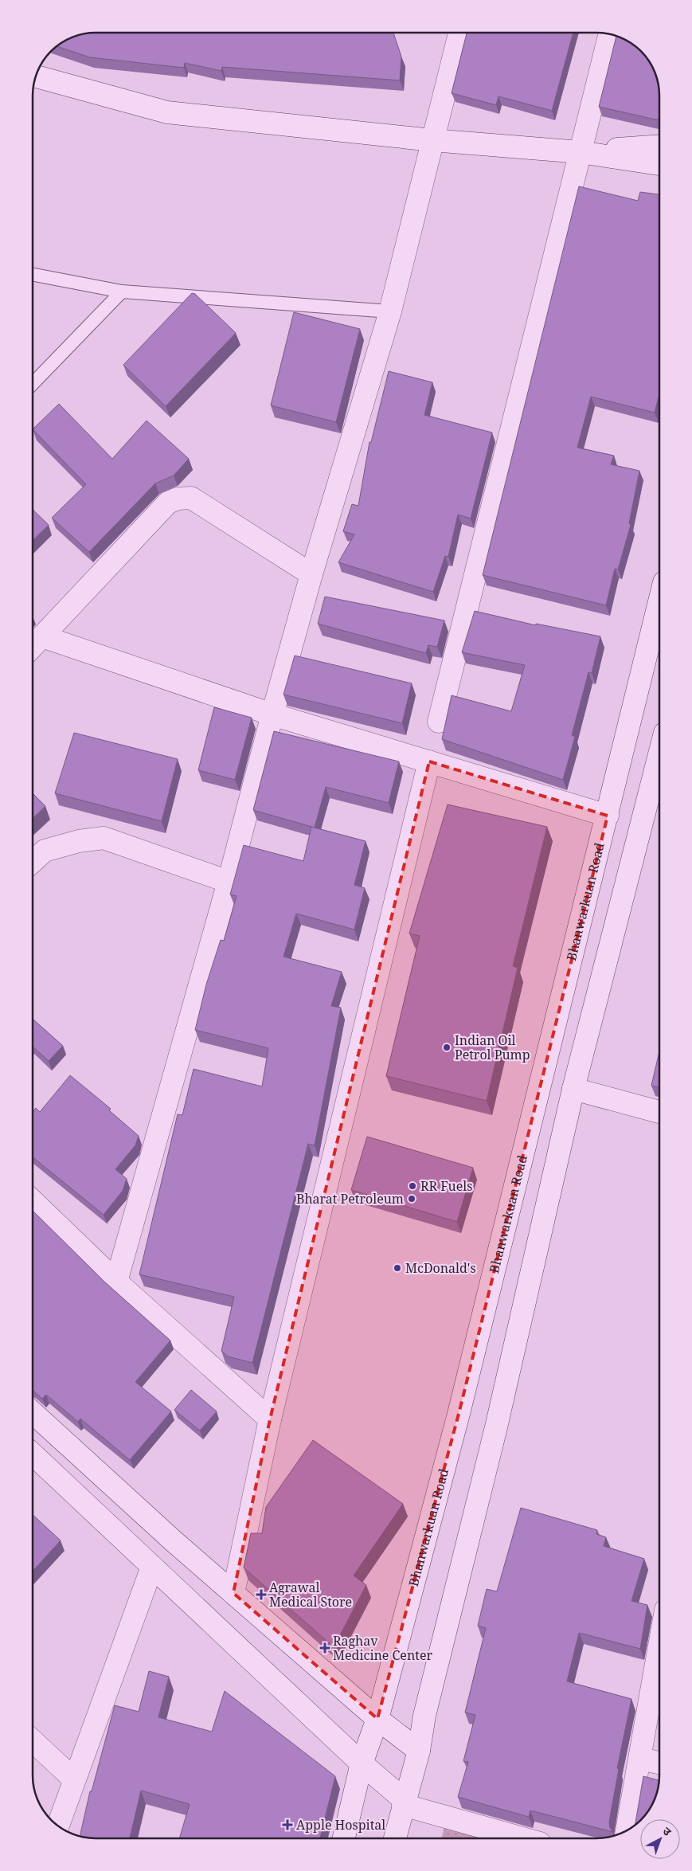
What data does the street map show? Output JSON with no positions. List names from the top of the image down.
{
  "streets": {
    "street": ["Bhanwarkuan Road"]
  },
  "places": {
    "other": [
      "Indian Oil Petrol Pump",
      "RR Fuels",
      "Bharat Petroleum",
      "McDonald's"
    ],
    "health": ["Agrawal Medical Store", "Raghav Medicine Center", "Apple Hospital"]
  },
  "north": "top right"
}
